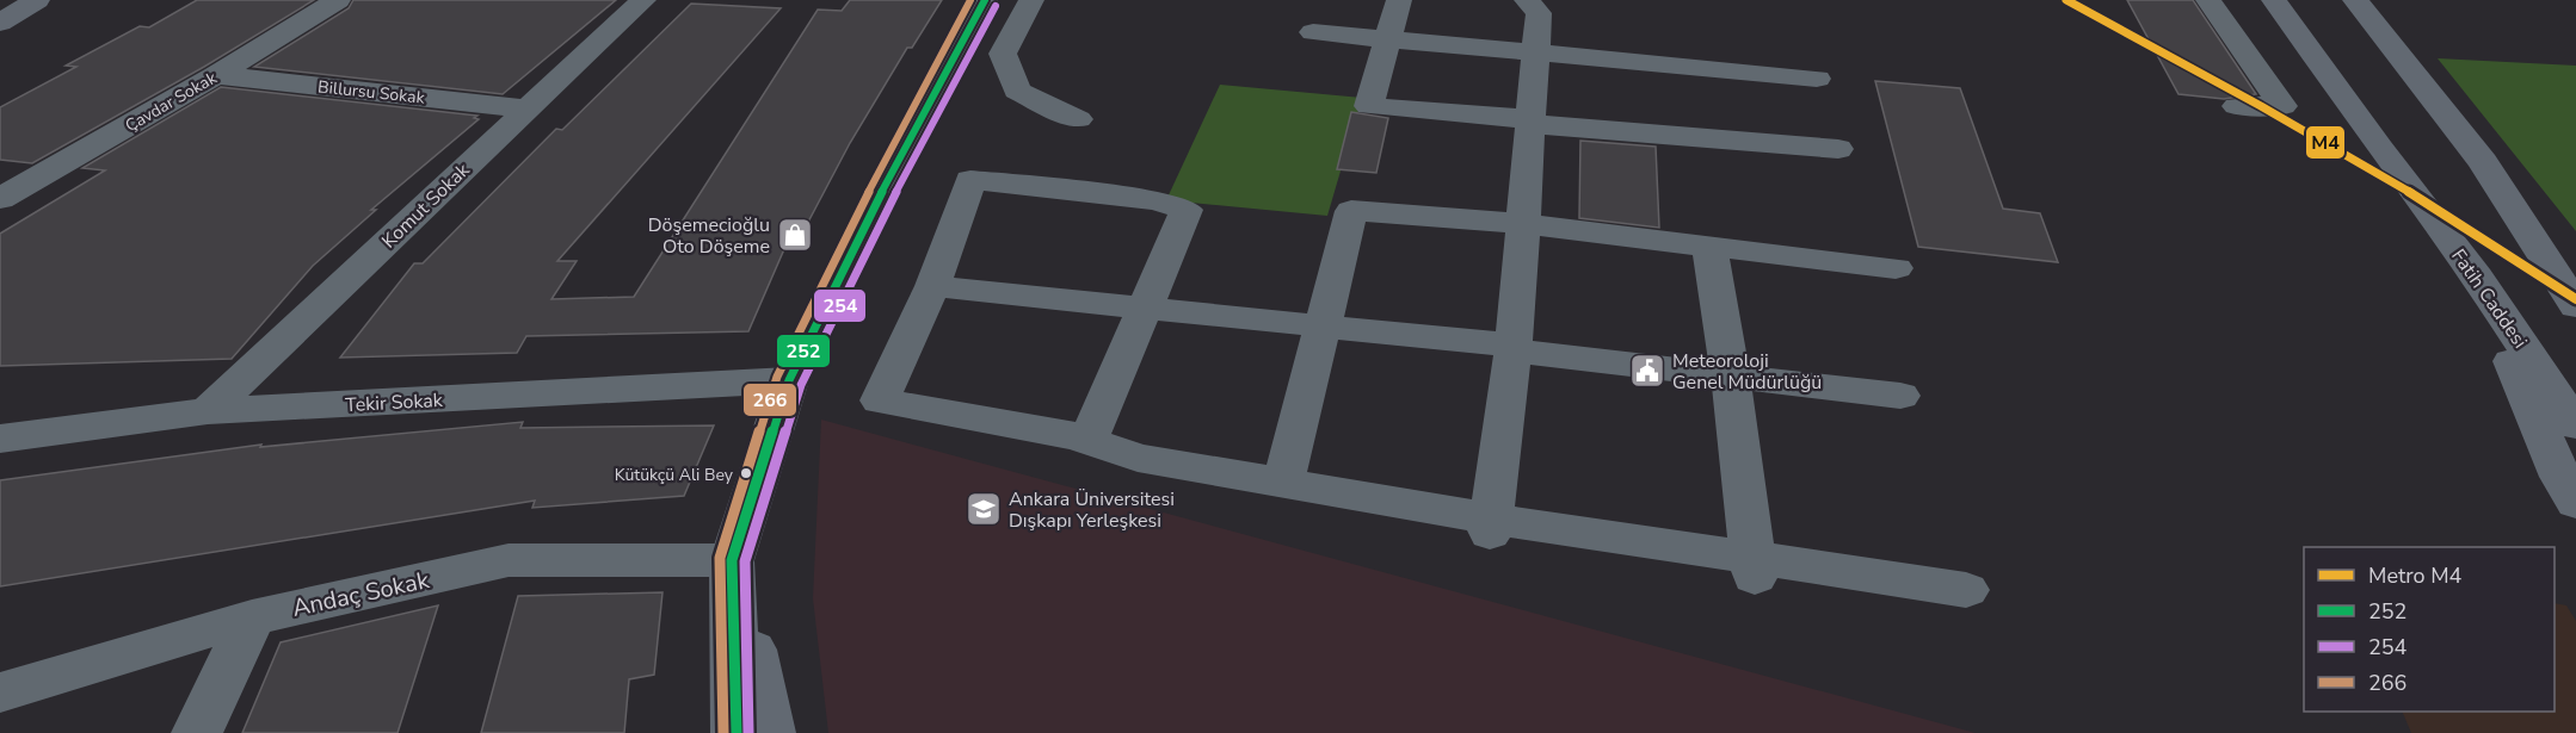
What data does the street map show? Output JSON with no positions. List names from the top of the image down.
{
  "streets": {
    "main road": ["Fatih Caddesi"],
    "street": [
      "Billursu Sokak",
      "Çavdar Sokak",
      "Komut Sokak",
      "Tekir Sokak",
      "Andaç Sokak"
    ]
  },
  "crossings": [
    ["Billursu Sokak", "Çavdar Sokak"],
    ["Billursu Sokak", "Komut Sokak"],
    ["Komut Sokak", "Tekir Sokak"]
  ],
  "places": {
    "shop": ["Döşemecioğlu Oto Döşeme"],
    "public building": ["Meteoroloji Genel Müdürlüğü"],
    "other": ["Kütükçü Ali Bey"],
    "school or university": ["Ankara Üniversitesi Dışkapı Yerleşkesi"]
  },
  "lines": [
    "metro line M4",
    "transit line 252",
    "transit line 266",
    "transit line 254"
  ],
  "legend": [
    "Metro M4",
    "252",
    "254",
    "266"
  ]
}
